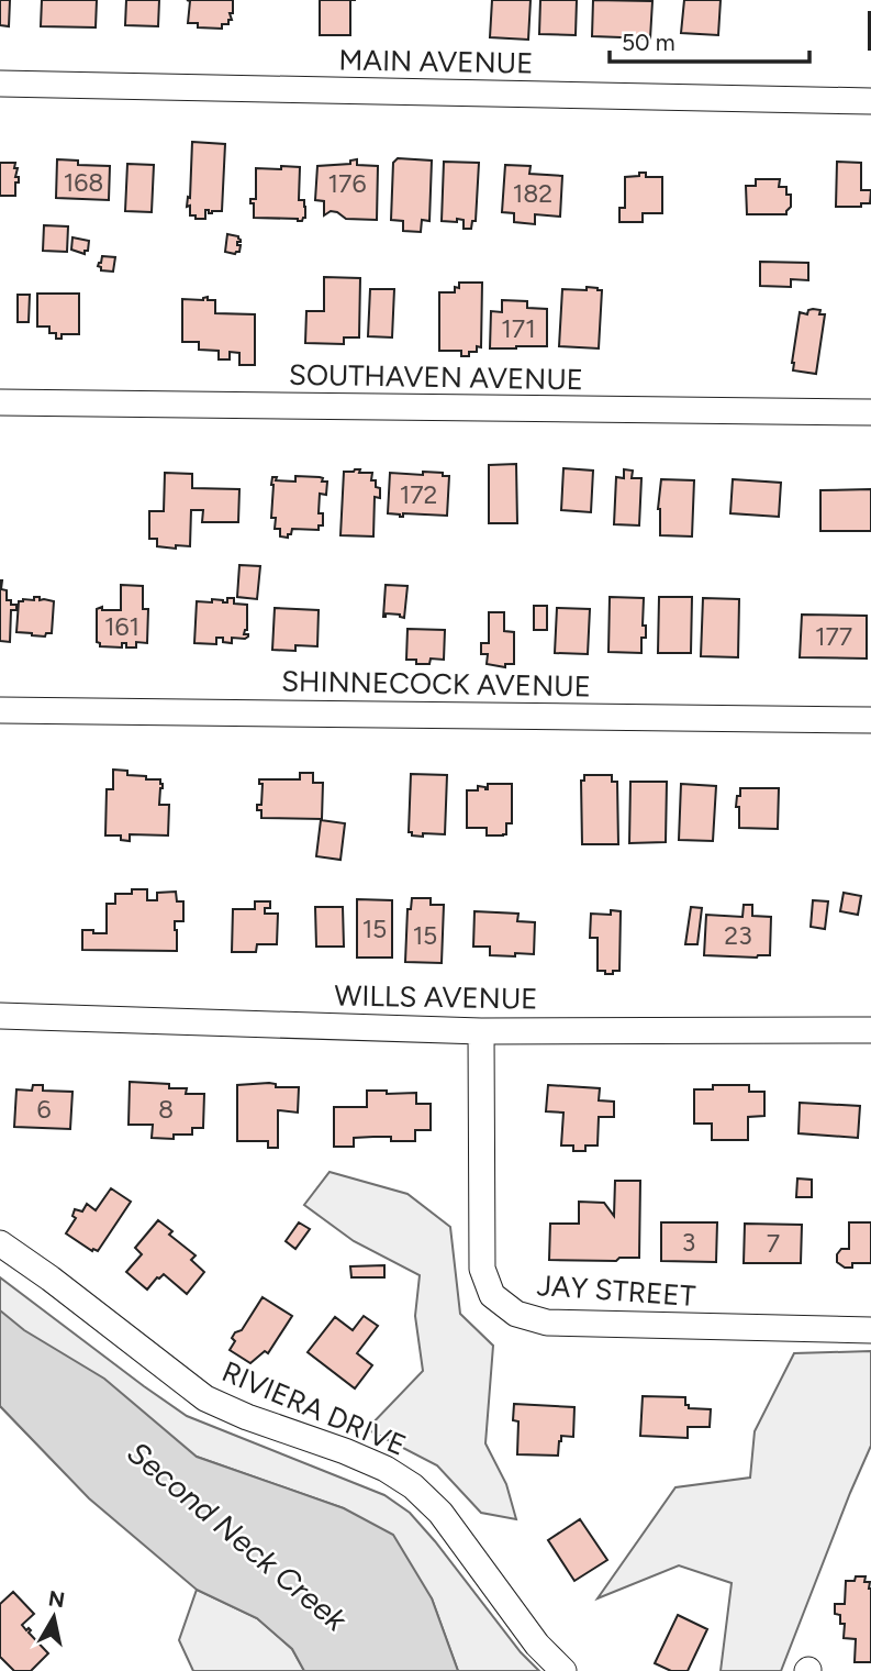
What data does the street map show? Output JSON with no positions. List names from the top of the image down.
{
  "streets": {
    "street": [
      "MAIN AVENUE",
      "SOUTHAVEN AVENUE",
      "SHINNECOCK AVENUE",
      "WILLS AVENUE",
      "JAY STREET",
      "RIVIERA DRIVE"
    ]
  },
  "crossings": [
    ["WILLS AVENUE", "JAY STREET"]
  ],
  "water": ["Second Neck Creek"],
  "house_numbers": [
    "168",
    "176",
    "182",
    "171",
    "172",
    "161",
    "177",
    "15",
    "15",
    "23",
    "6",
    "8",
    "3",
    "7"
  ],
  "scale_bar": "50 m",
  "north": "top"
}
